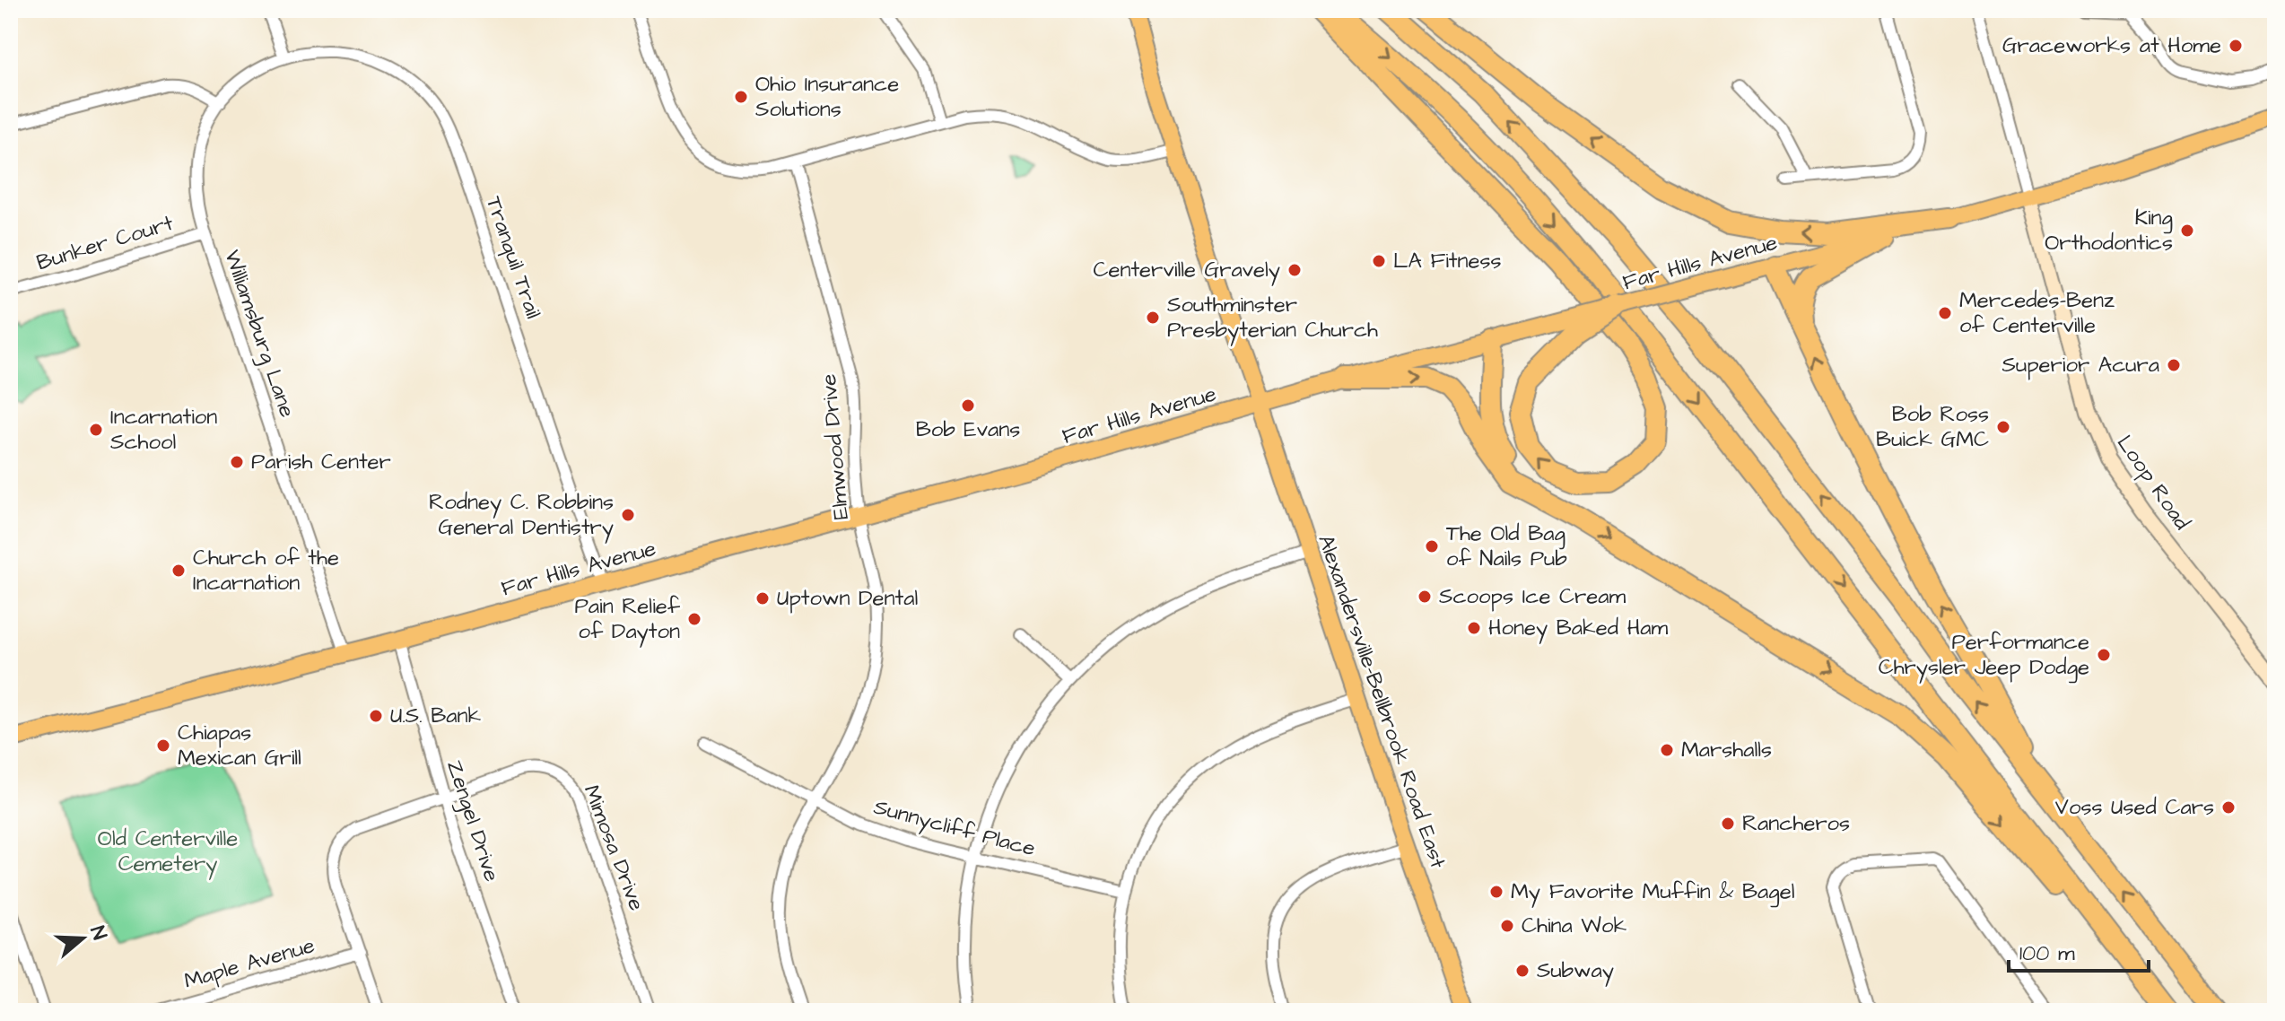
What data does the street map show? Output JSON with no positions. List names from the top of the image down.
{
  "streets": {
    "main road": ["Far Hills Avenue", "Alexandersville-Bellbrook Road East"],
    "street": [
      "Bunker Court",
      "Tranquil Trail",
      "Williamsburg Lane",
      "Elmwood Drive",
      "Loop Road",
      "Zengel Drive",
      "Sunnycliff Place",
      "Mimosa Drive",
      "Maple Avenue"
    ]
  },
  "crossings": [
    ["Bunker Court", "Williamsburg Lane"],
    ["Tranquil Trail", "Far Hills Avenue"],
    ["Tranquil Trail", "Williamsburg Lane"],
    ["Far Hills Avenue", "Williamsburg Lane"],
    ["Far Hills Avenue", "Elmwood Drive"],
    ["Far Hills Avenue", "Loop Road"],
    ["Far Hills Avenue", "Alexandersville-Bellbrook Road East"],
    ["Far Hills Avenue", "Zengel Drive"],
    ["Elmwood Drive", "Sunnycliff Place"],
    ["Zengel Drive", "Mimosa Drive"],
    ["Mimosa Drive", "Maple Avenue"]
  ],
  "parks": ["Old Centerville Cemetery"],
  "places": [
    "Graceworks at Home",
    "Ohio Insurance Solutions",
    "King Orthodontics",
    "LA Fitness",
    "Centerville Gravely",
    "Mercedes-Benz of Centerville",
    "Southminster Presbyterian Church",
    "Superior Acura",
    "Bob Evans",
    "Bob Ross Buick GMC",
    "Incarnation School",
    "Parish Center",
    "Rodney C. Robbins General Dentistry",
    "The Old Bag of Nails Pub",
    "Church of the Incarnation",
    "Scoops Ice Cream",
    "Uptown Dental",
    "Pain Relief of Dayton",
    "Honey Baked Ham",
    "Performance Chrysler Jeep Dodge",
    "U.S. Bank",
    "Chiapas Mexican Grill",
    "Marshalls",
    "Voss Used Cars",
    "Rancheros",
    "My Favorite Muffin & Bagel",
    "China Wok",
    "Subway"
  ],
  "scale_bar": "100 m",
  "north": "right"
}
